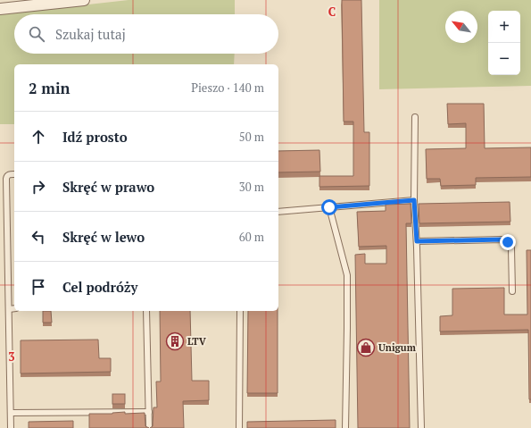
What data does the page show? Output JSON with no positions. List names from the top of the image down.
{
  "places": {
    "building": ["LTV"],
    "shop": ["Unigum"]
  },
  "north": "top left",
  "page": {
    "map_buttons": ["+", "−"],
    "search": "Szukaj tutaj",
    "heading": ["2 min", "Pieszo · 140 m"],
    "list": [
      ["Idź prosto", "50 m"],
      ["Skręć w prawo", "30 m"],
      ["Skręć w lewo", "60 m"],
      "Cel podróży"
    ]
  },
  "grid": {
    "columns": ["C"],
    "rows": ["3"]
  }
}
